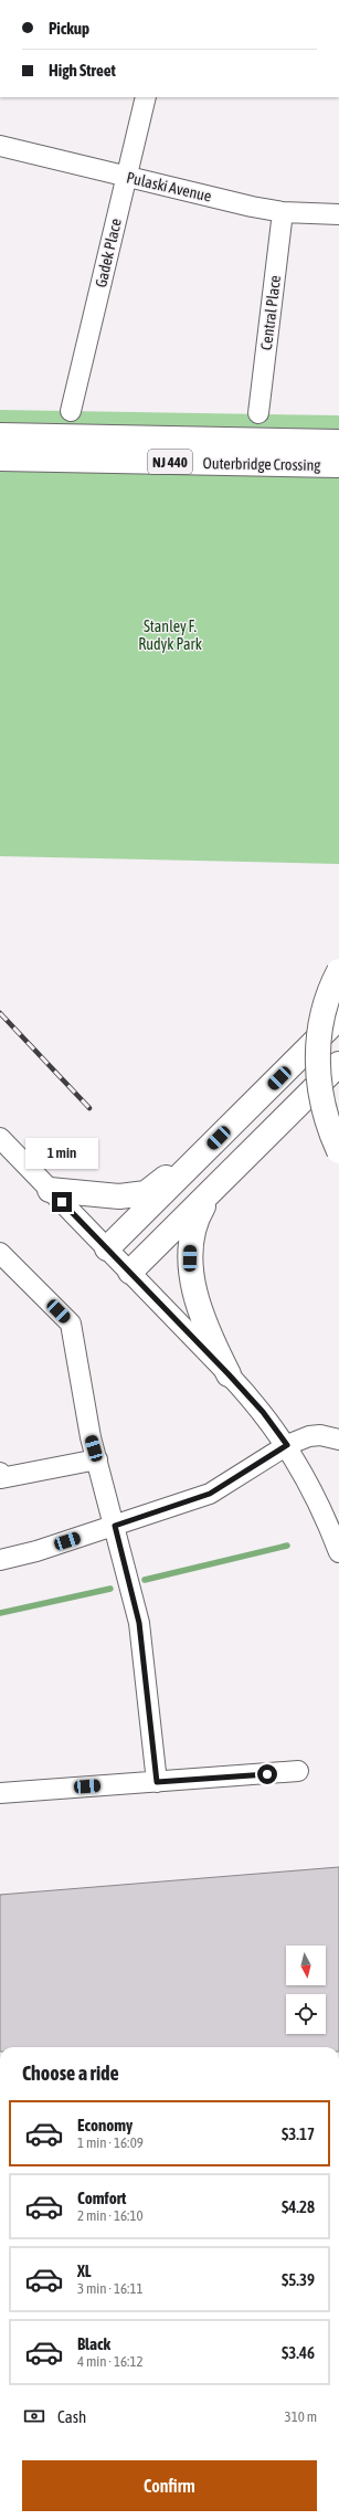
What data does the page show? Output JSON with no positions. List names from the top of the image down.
{
  "streets": {
    "highway": ["NJ 440", "Outerbridge Crossing"],
    "street": ["Pulaski Avenue", "Gadek Place", "Central Place"]
  },
  "crossings": [
    ["Pulaski Avenue", "Gadek Place"],
    ["Pulaski Avenue", "Central Place"]
  ],
  "parks": ["Stanley F. Rudyk Park"],
  "north": "bottom",
  "page": {
    "banner": ["Pickup", "High Street"],
    "bubble": "1 min",
    "heading": "Choose a ride",
    "list": [
      {
        "name": "Economy",
        "note": "1 min · 16:09",
        "value": "$3.17"
      },
      {
        "name": "Comfort",
        "note": "2 min · 16:10",
        "value": "$4.28"
      },
      {
        "name": "XL",
        "note": "3 min · 16:11",
        "value": "$5.39"
      },
      {
        "name": "Black",
        "note": "4 min · 16:12",
        "value": "$3.46"
      }
    ],
    "pay": ["Cash", "310 m"],
    "buttons": "Confirm"
  }
}
